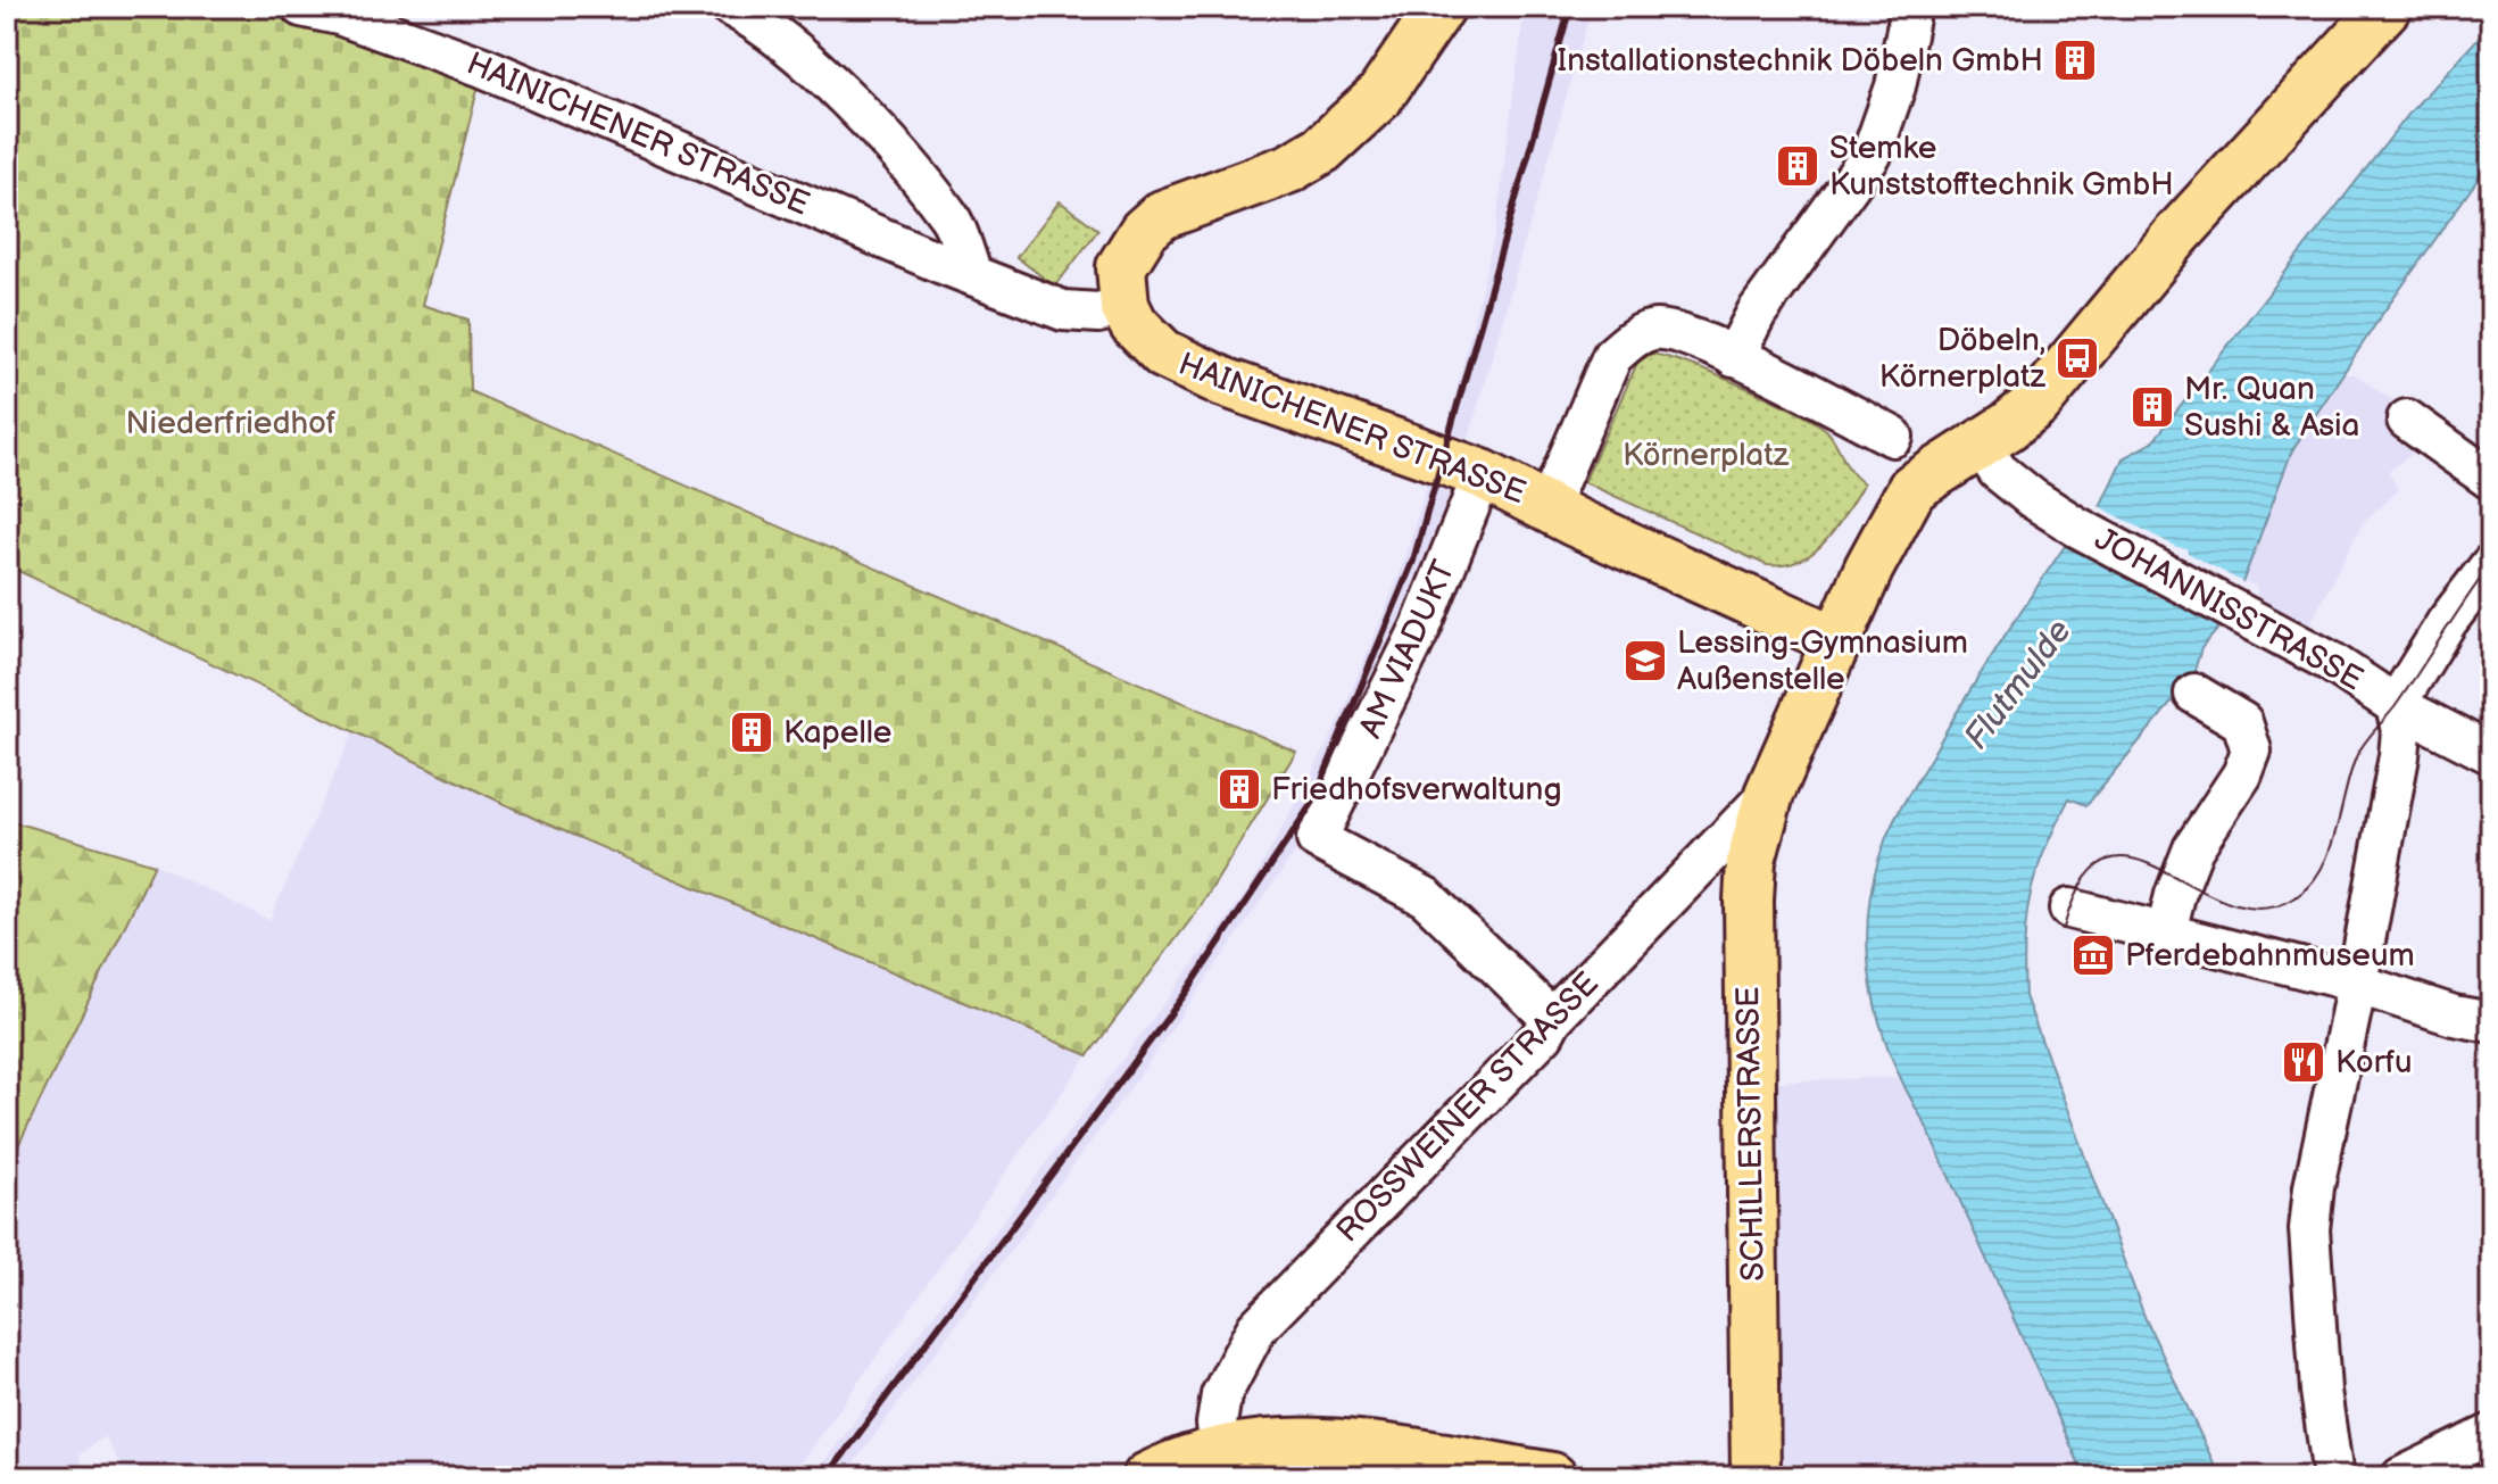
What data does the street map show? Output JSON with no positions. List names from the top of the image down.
{
  "streets": {
    "main road": ["HAINICHENER STRASSE", "SCHILLERSTRASSE"],
    "street": ["JOHANNISSTRASSE", "AM VIADUKT", "ROSSWEINER STRASSE"]
  },
  "crossings": [
    ["HAINICHENER STRASSE", "AM VIADUKT"],
    ["AM VIADUKT", "ROSSWEINER STRASSE"],
    ["ROSSWEINER STRASSE", "SCHILLERSTRASSE"]
  ],
  "water": ["Flutmulde"],
  "parks": ["Niederfriedhof", "Körnerplatz"],
  "places": {
    "building": [
      "Installationstechnik Döbeln GmbH",
      "Stemke Kunststofftechnik GmbH",
      "Mr. Quan Sushi & Asia",
      "Kapelle",
      "Friedhofsverwaltung"
    ],
    "bus stop": ["Döbeln, Körnerplatz"],
    "school or university": ["Lessing-Gymnasium Außenstelle"],
    "museum": ["Pferdebahnmuseum"],
    "restaurant": ["Korfu"]
  }
}
